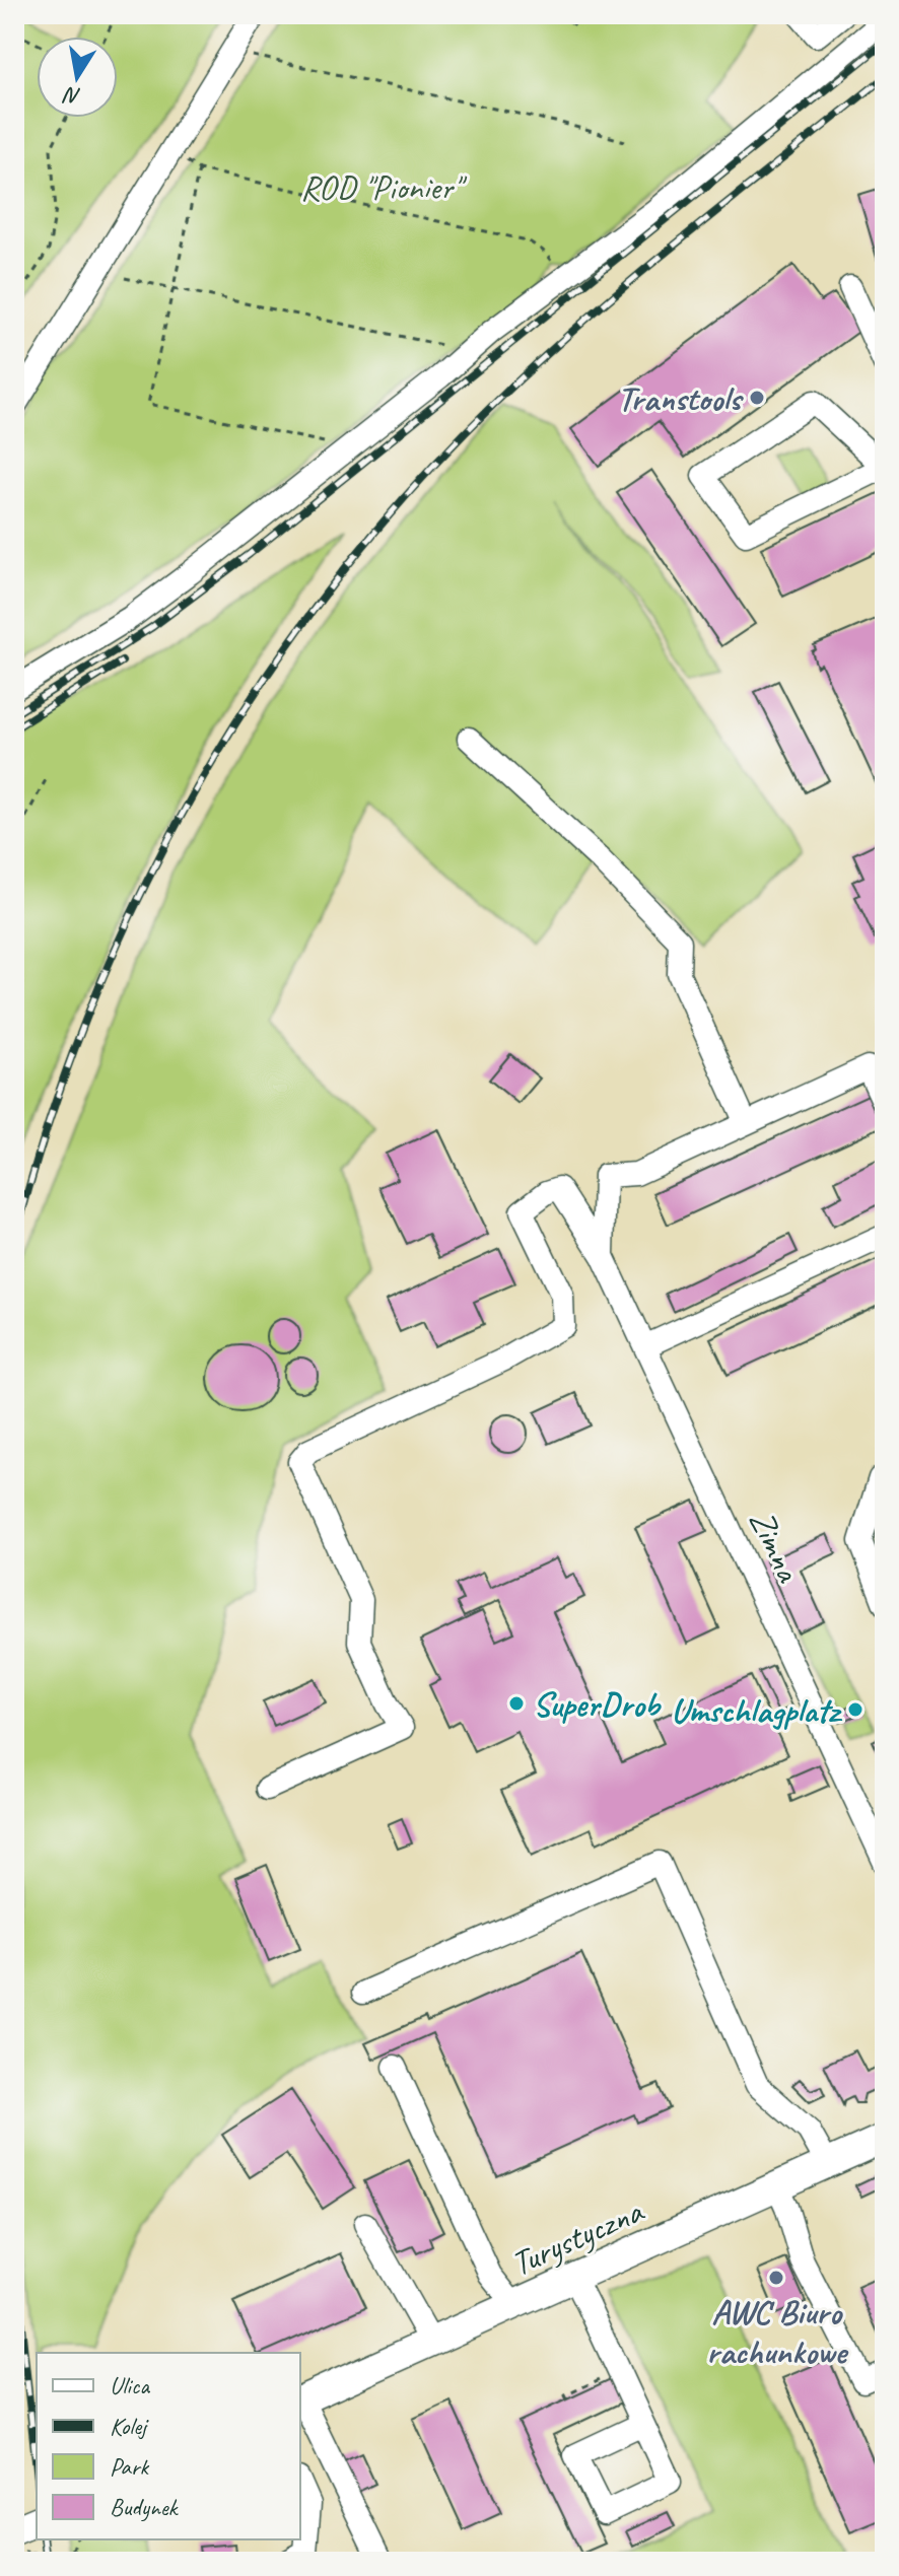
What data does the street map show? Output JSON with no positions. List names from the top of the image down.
{
  "streets": {
    "main road": ["Turystyczna"],
    "street": ["Zimna"]
  },
  "parks": ["ROD \"Pionier\""],
  "places": [
    "Transtools",
    "SuperDrob",
    "Umschlagplatz",
    "AWC Biuro rachunkowe"
  ],
  "legend": [
    "Ulica",
    "Kolej",
    "Park",
    "Budynek"
  ],
  "north": "bottom"
}
